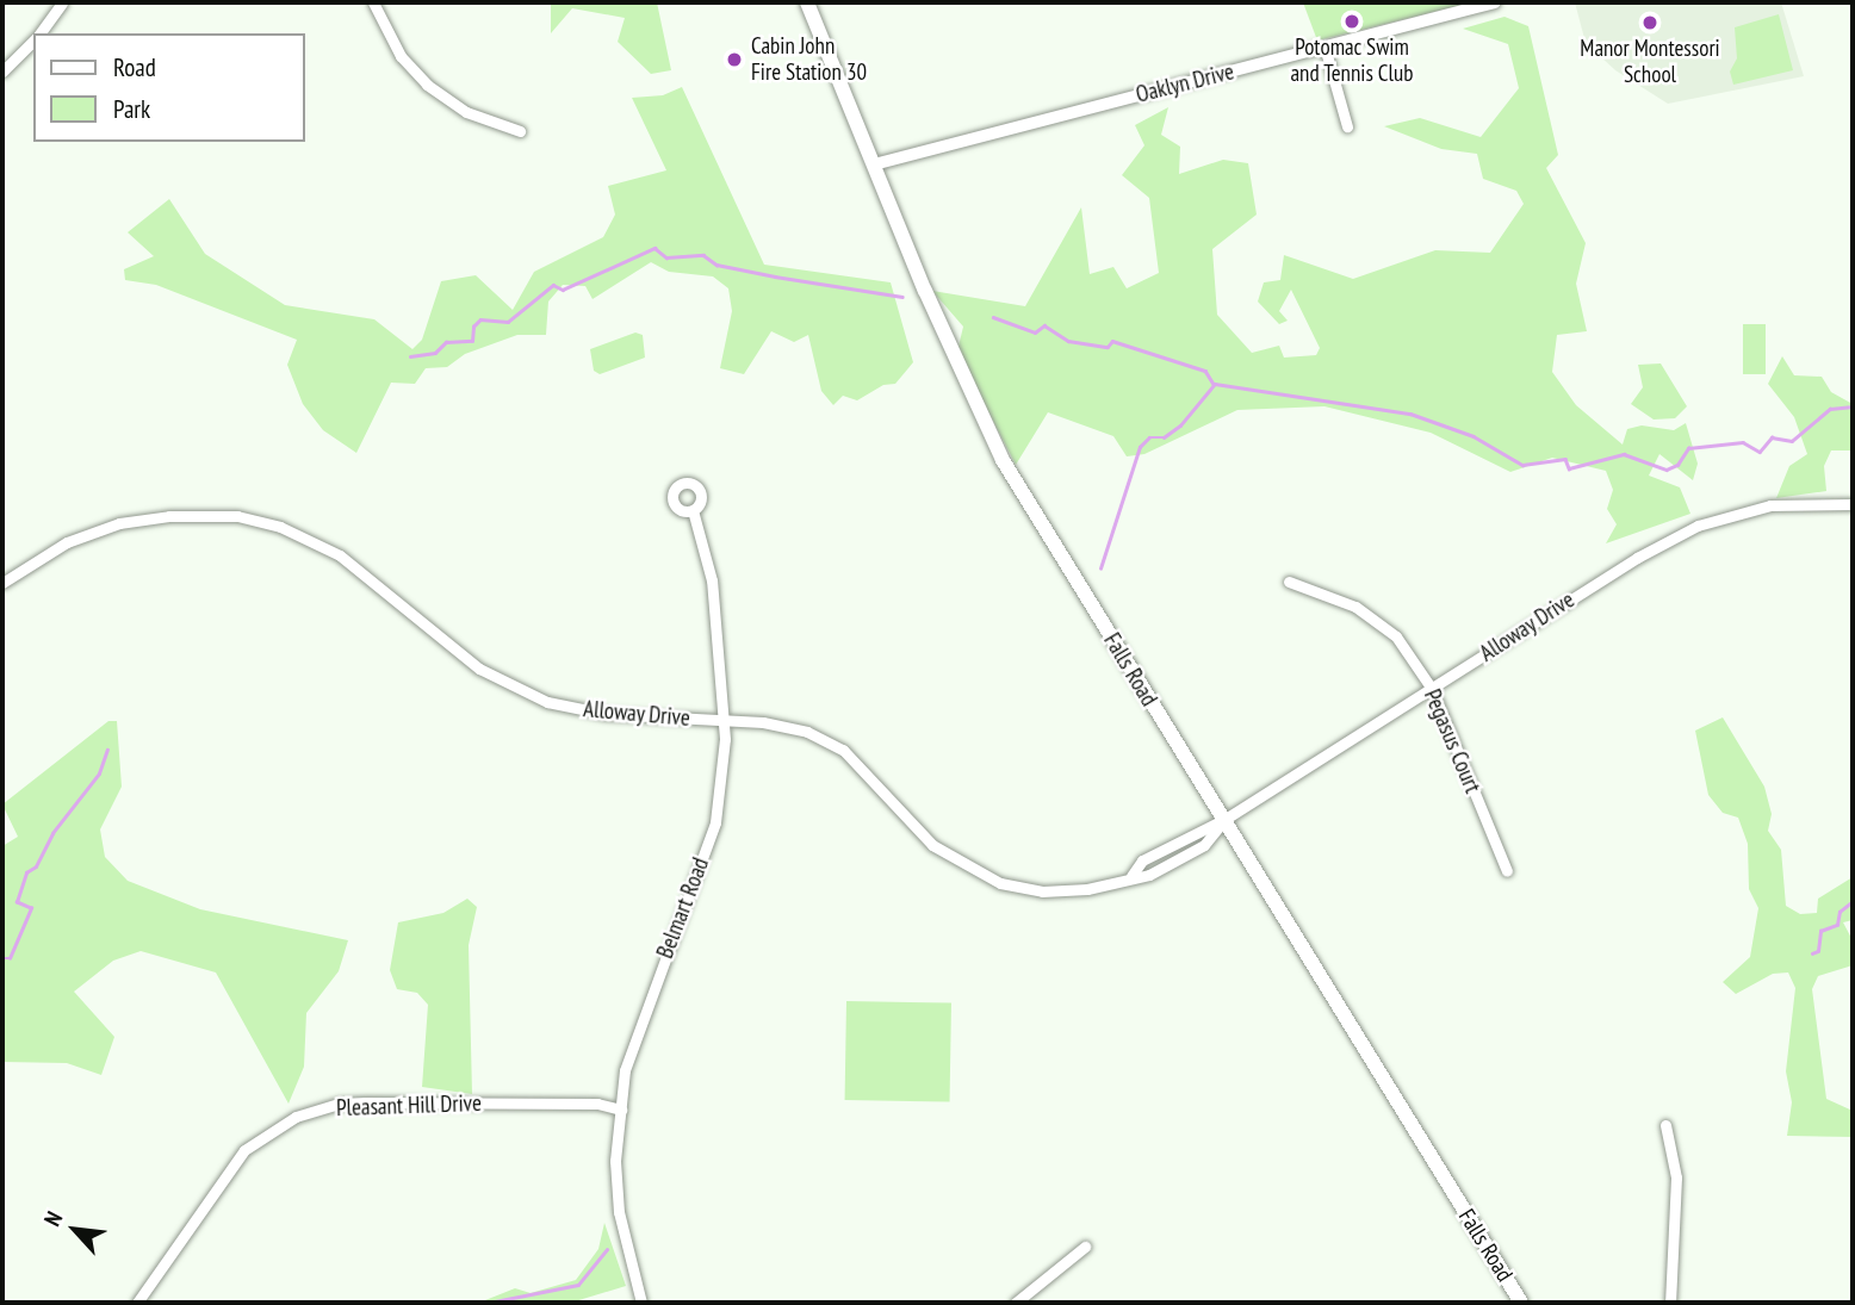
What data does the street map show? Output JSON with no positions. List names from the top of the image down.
{
  "streets": {
    "main road": ["Falls Road"],
    "street": [
      "Oaklyn Drive",
      "Alloway Drive",
      "Pegasus Court",
      "Belmart Road",
      "Pleasant Hill Drive"
    ]
  },
  "crossings": [
    ["Oaklyn Drive", "Falls Road"],
    ["Alloway Drive", "Falls Road"],
    ["Alloway Drive", "Pegasus Court"],
    ["Alloway Drive", "Belmart Road"],
    ["Belmart Road", "Pleasant Hill Drive"]
  ],
  "places": ["Potomac Swim and Tennis Club", "Manor Montessori School", "Cabin John Fire Station 30"],
  "legend": ["Road", "Park"],
  "north": "top left"
}
